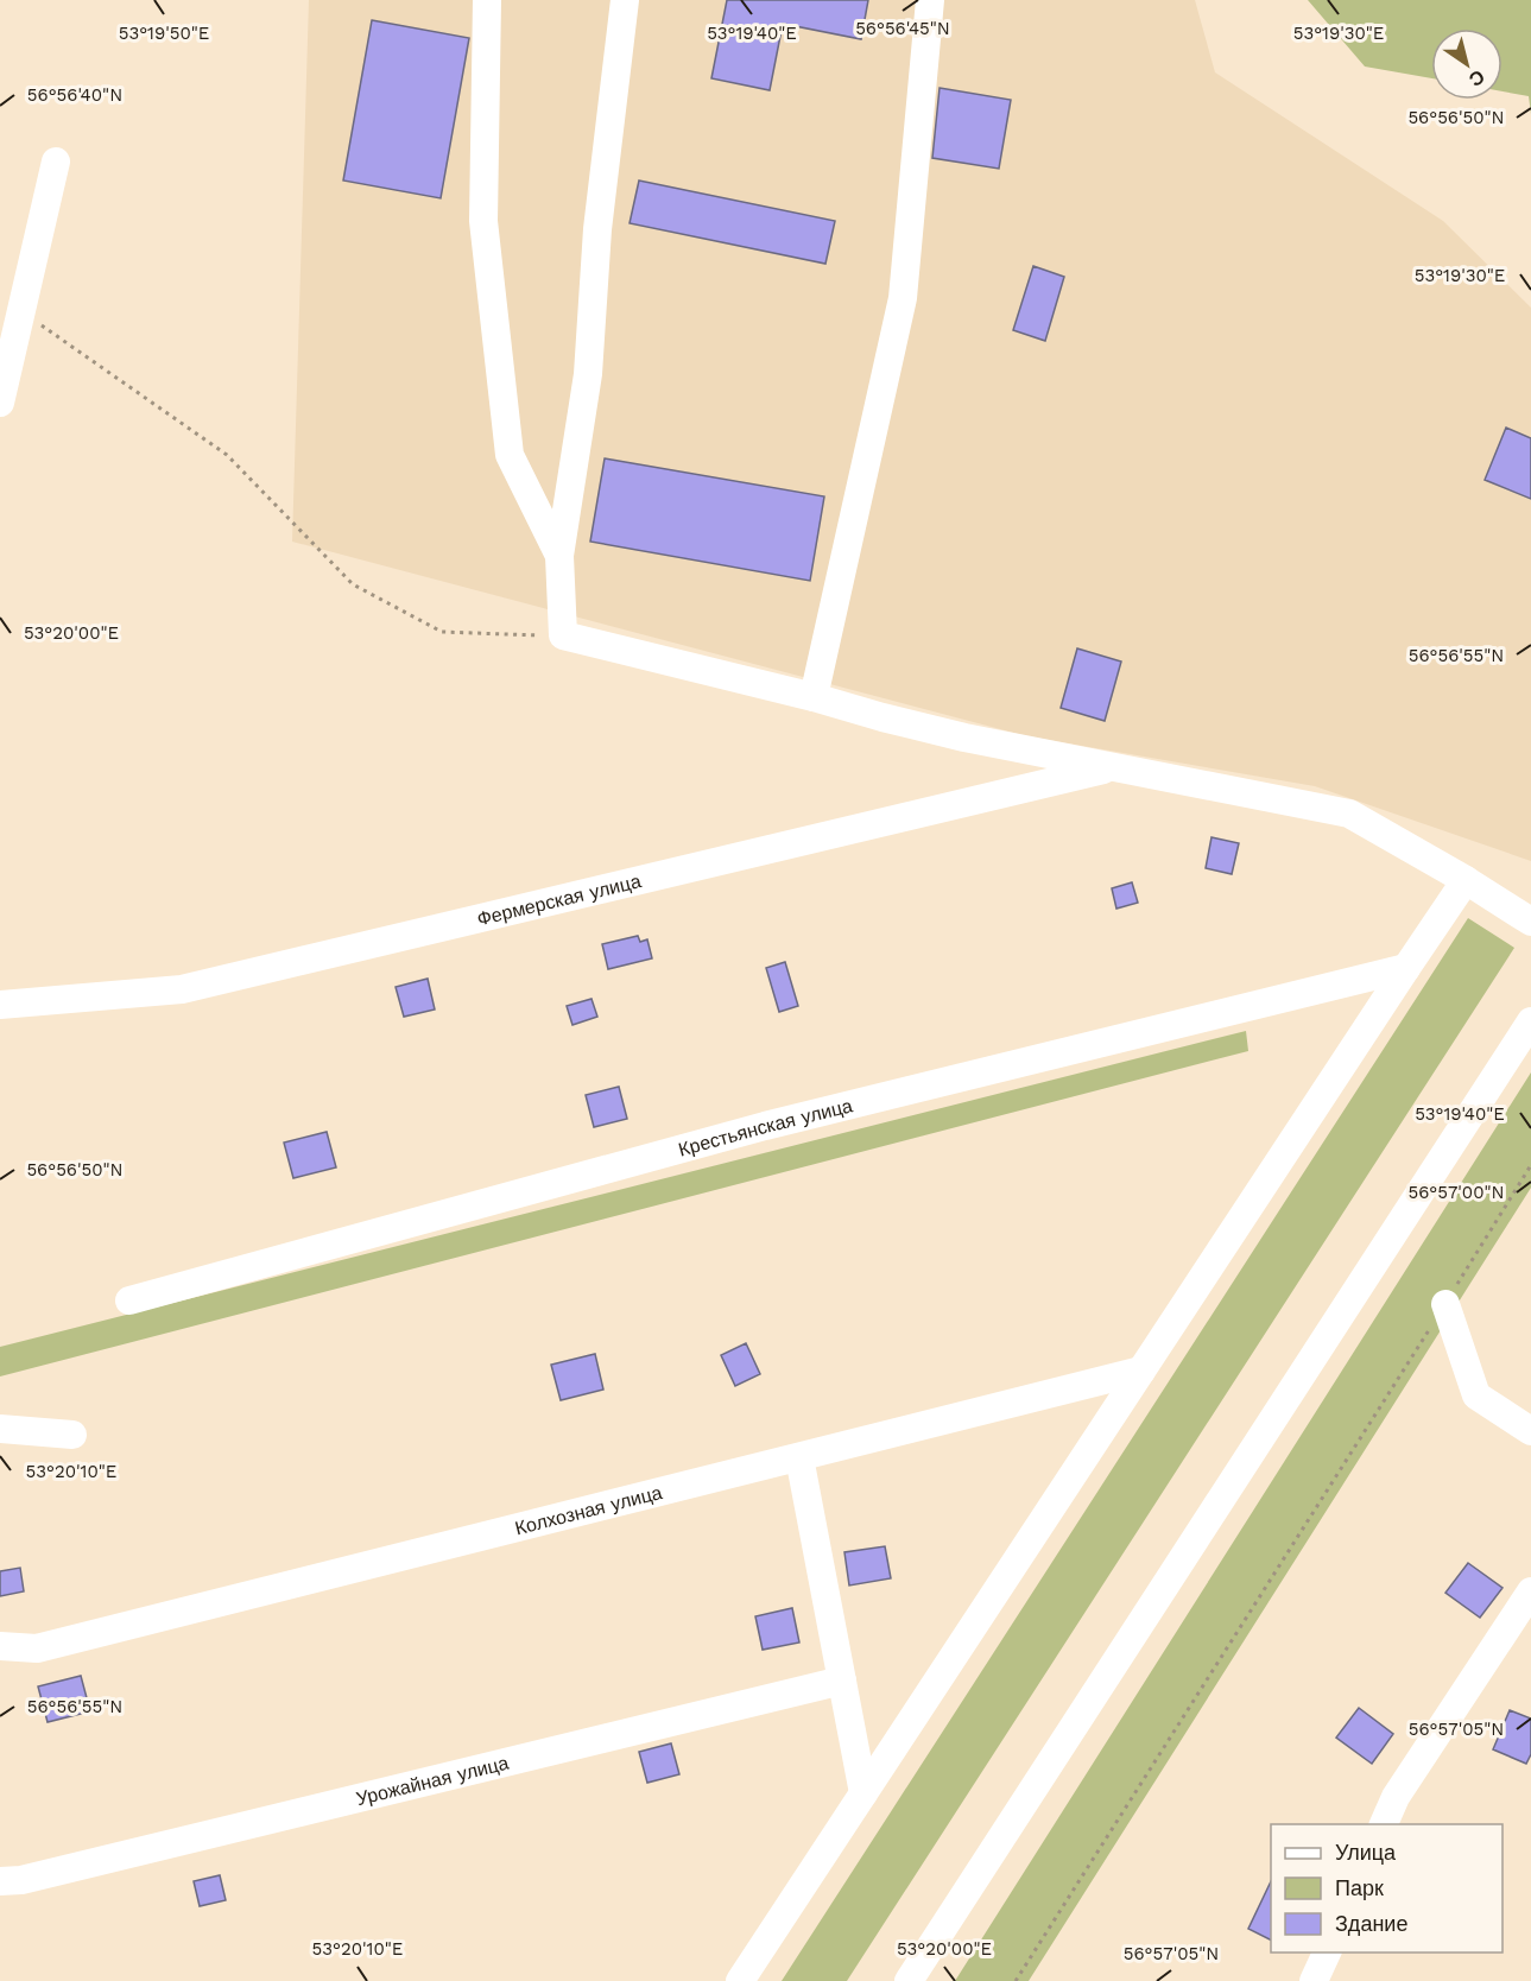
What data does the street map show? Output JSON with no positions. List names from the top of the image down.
{
  "streets": {
    "street": [
      "Фермерская улица",
      "Крестьянская улица",
      "Колхозная улица",
      "Урожайная улица"
    ]
  },
  "legend": ["Улица", "Парк", "Здание"],
  "north": "bottom right",
  "coordinates": [
    "56°56'45\"N",
    "53°19'50\"E",
    "53°19'40\"E",
    "53°19'30\"E",
    "56°56'40\"N",
    "56°56'50\"N",
    "53°20'00\"E",
    "56°56'55\"N",
    "56°57'00\"N",
    "53°20'10\"E",
    "56°57'05\"N"
  ]
}
